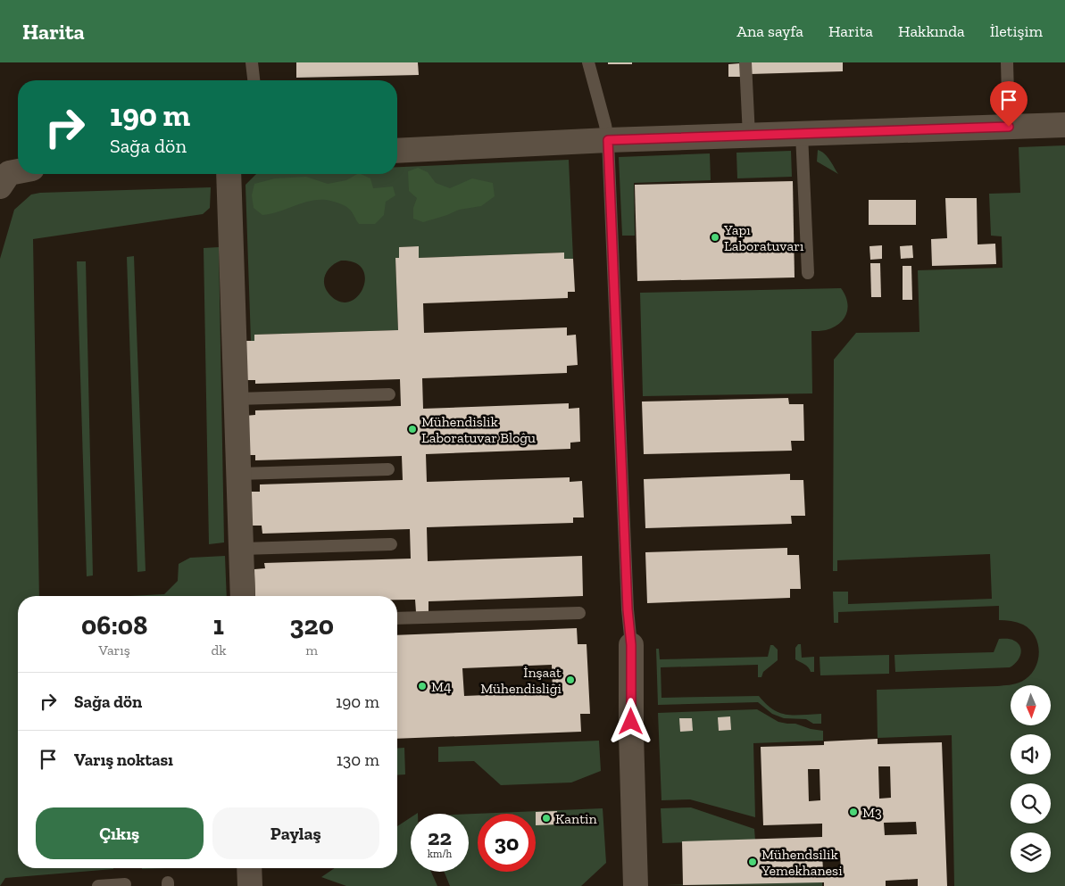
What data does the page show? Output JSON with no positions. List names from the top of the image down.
{
  "places": [
    "Yapı Laboratuvarı",
    "Mühendislik Laboratuvar Bloğu",
    "İnşaat Mühendisliği",
    "M4",
    "M3",
    "Kantin",
    "Mühendsilik Yemekhanesi"
  ],
  "north": "bottom",
  "page": {
    "header": "Harita",
    "nav": [
      "Ana sayfa",
      "Harita",
      "Hakkında",
      "İletişim"
    ],
    "turn": ["190 m", "Sağa dön"],
    "eta": [
      "06:08",
      "Varış",
      "1",
      "dk",
      "320",
      "m"
    ],
    "list": [
      {
        "name": "Sağa dön",
        "value": "190 m"
      },
      {
        "name": "Varış noktası",
        "value": "130 m"
      }
    ],
    "buttons": ["Çıkış", "Paylaş"],
    "speed": "22 km/h",
    "limit": "30"
  }
}
